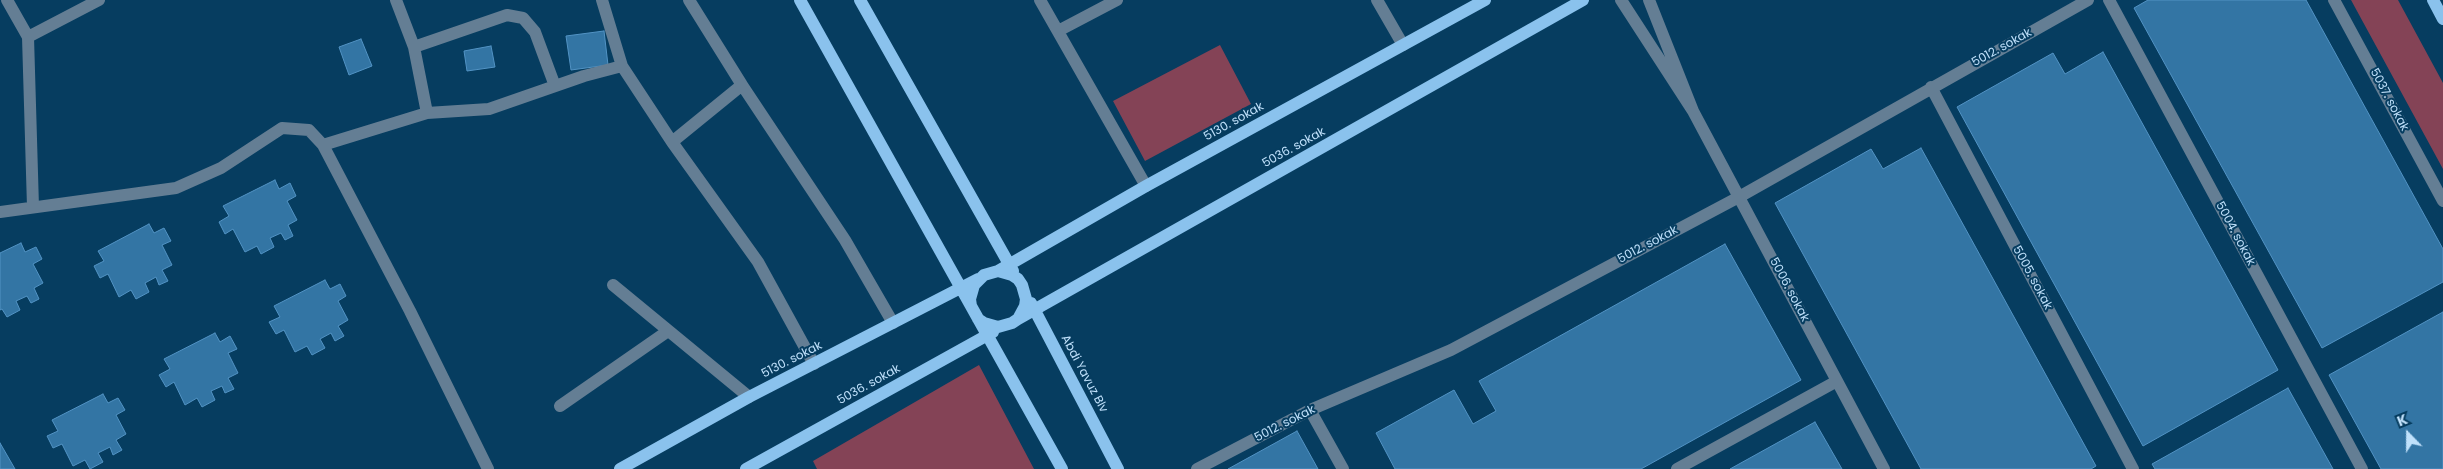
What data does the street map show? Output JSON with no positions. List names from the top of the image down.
{
  "streets": {
    "main road": ["5130. sokak", "5036. sokak", "Abdi Yavuz Blv"],
    "street": [
      "5012. sokak",
      "5037. sokak",
      "5004. sokak",
      "5005. sokak",
      "5006. sokak"
    ]
  },
  "crossings": [
    ["5012. sokak", "5005. sokak"],
    ["5012. sokak", "5006. sokak"],
    ["5130. sokak", "5036. sokak"],
    ["5130. sokak", "Abdi Yavuz Blv"],
    ["5036. sokak", "Abdi Yavuz Blv"]
  ],
  "north": "top"
}
